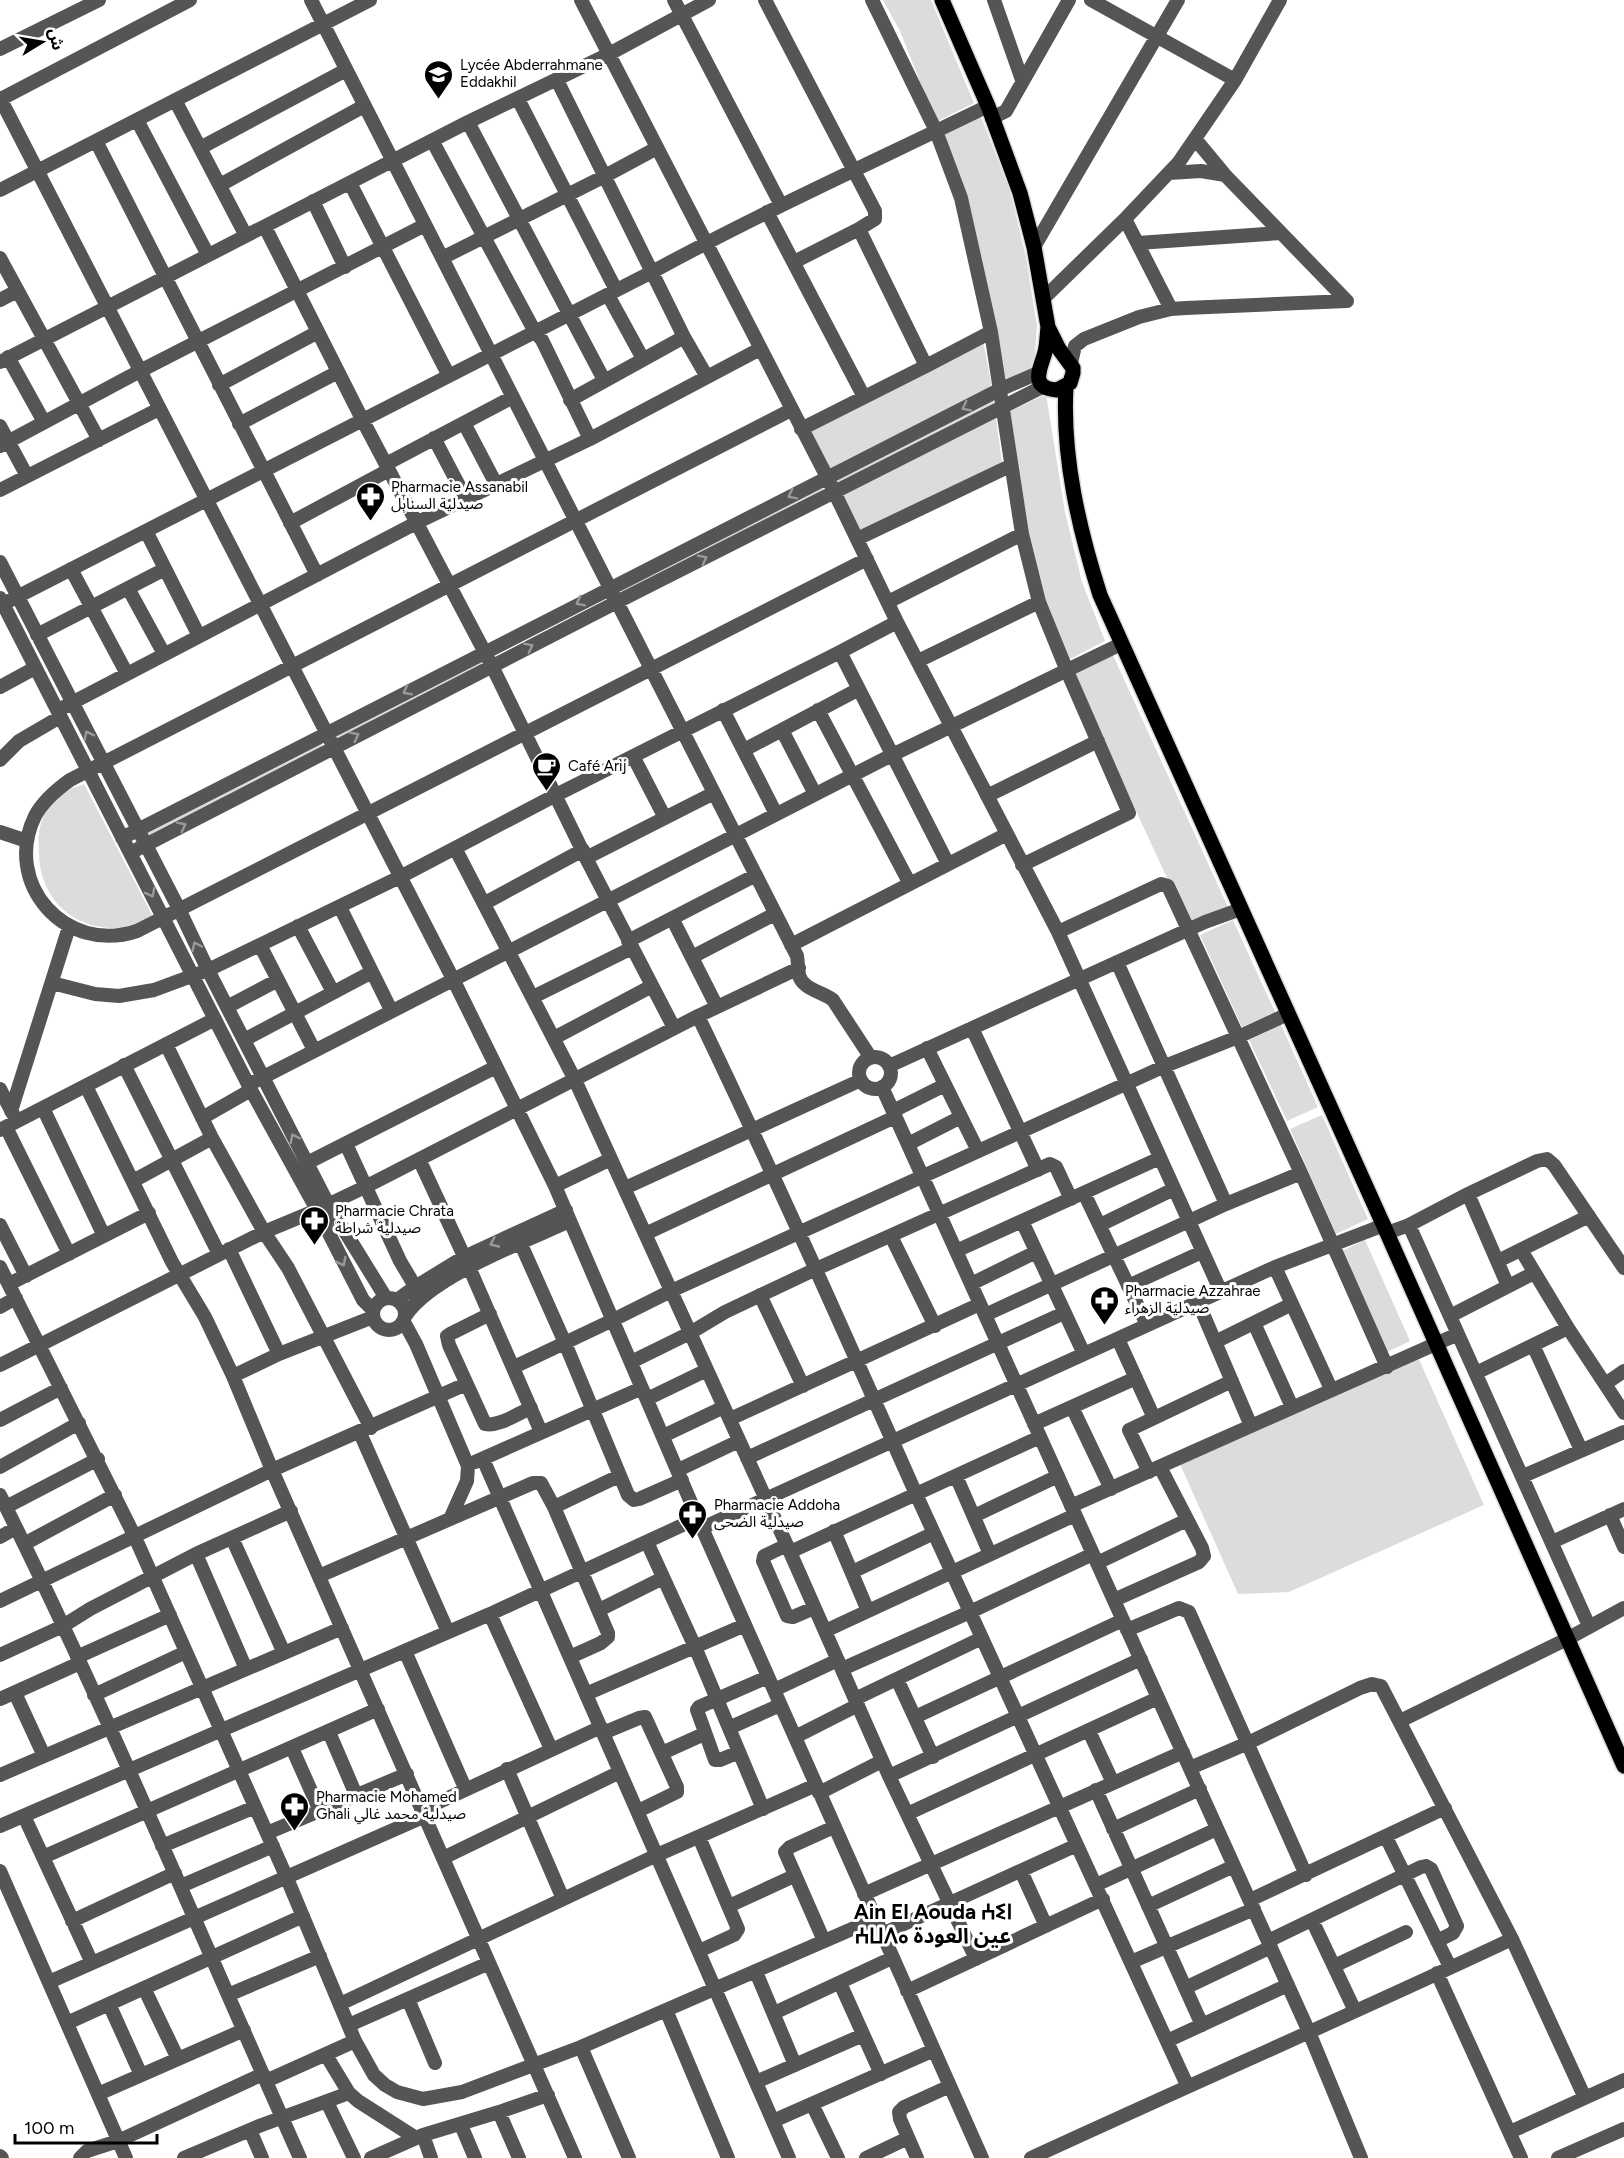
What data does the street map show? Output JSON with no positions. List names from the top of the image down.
{
  "districts": ["Ain El Aouda ⵄⵉⵏ ⵄⵡⴷⴰ عين العودة"],
  "places": {
    "school or university": ["Lycée Abderrahmane Eddakhil"],
    "pharmacy": [
      "Pharmacie Assanabil صيدلية السنابل",
      "Pharmacie Chrata صيدلية شراطة",
      "Pharmacie Azzahrae صيدلية الزهراء",
      "Pharmacie Addoha صيدلية الضحى",
      "Pharmacie Mohamed Ghali صيدلية محمد غالي"
    ],
    "cafe": ["Café Arij"]
  },
  "scale_bar": "100 m",
  "north": "right"
}
